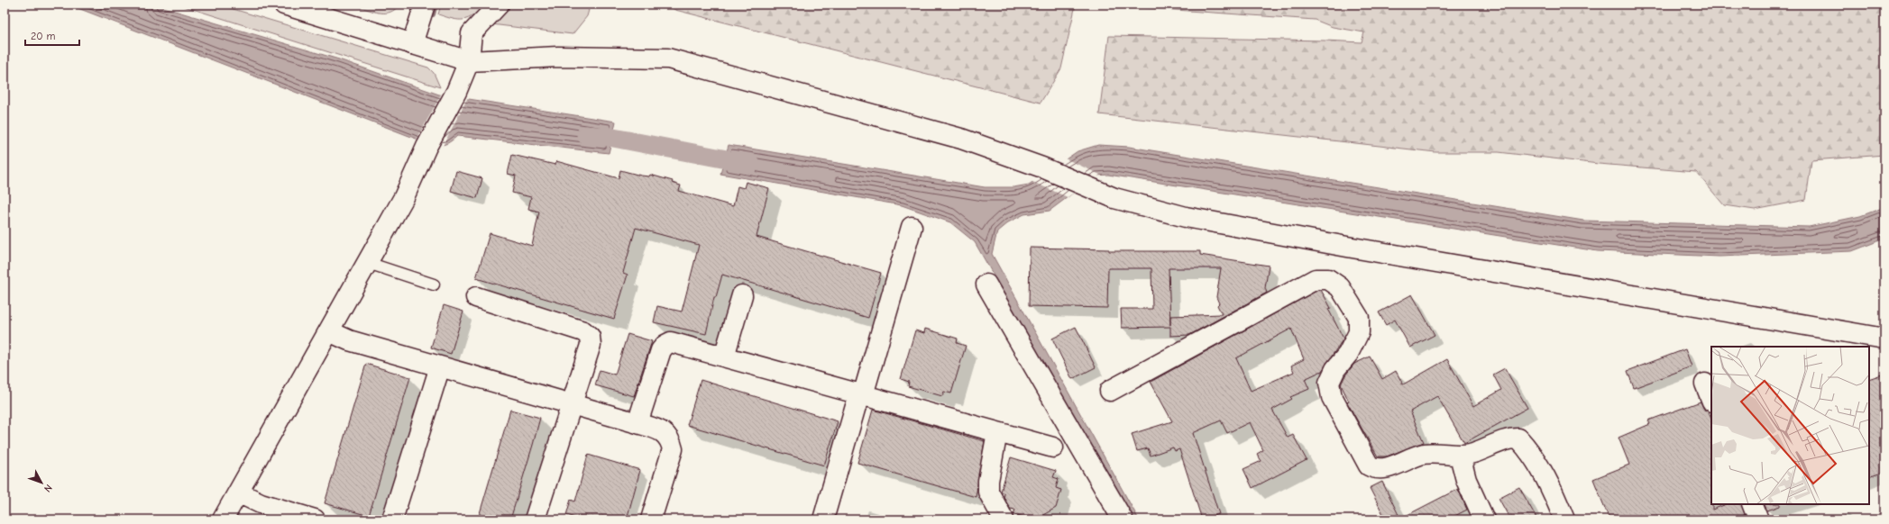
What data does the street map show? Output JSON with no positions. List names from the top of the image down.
{
  "scale_bar": "20 m",
  "north": "bottom right"
}
